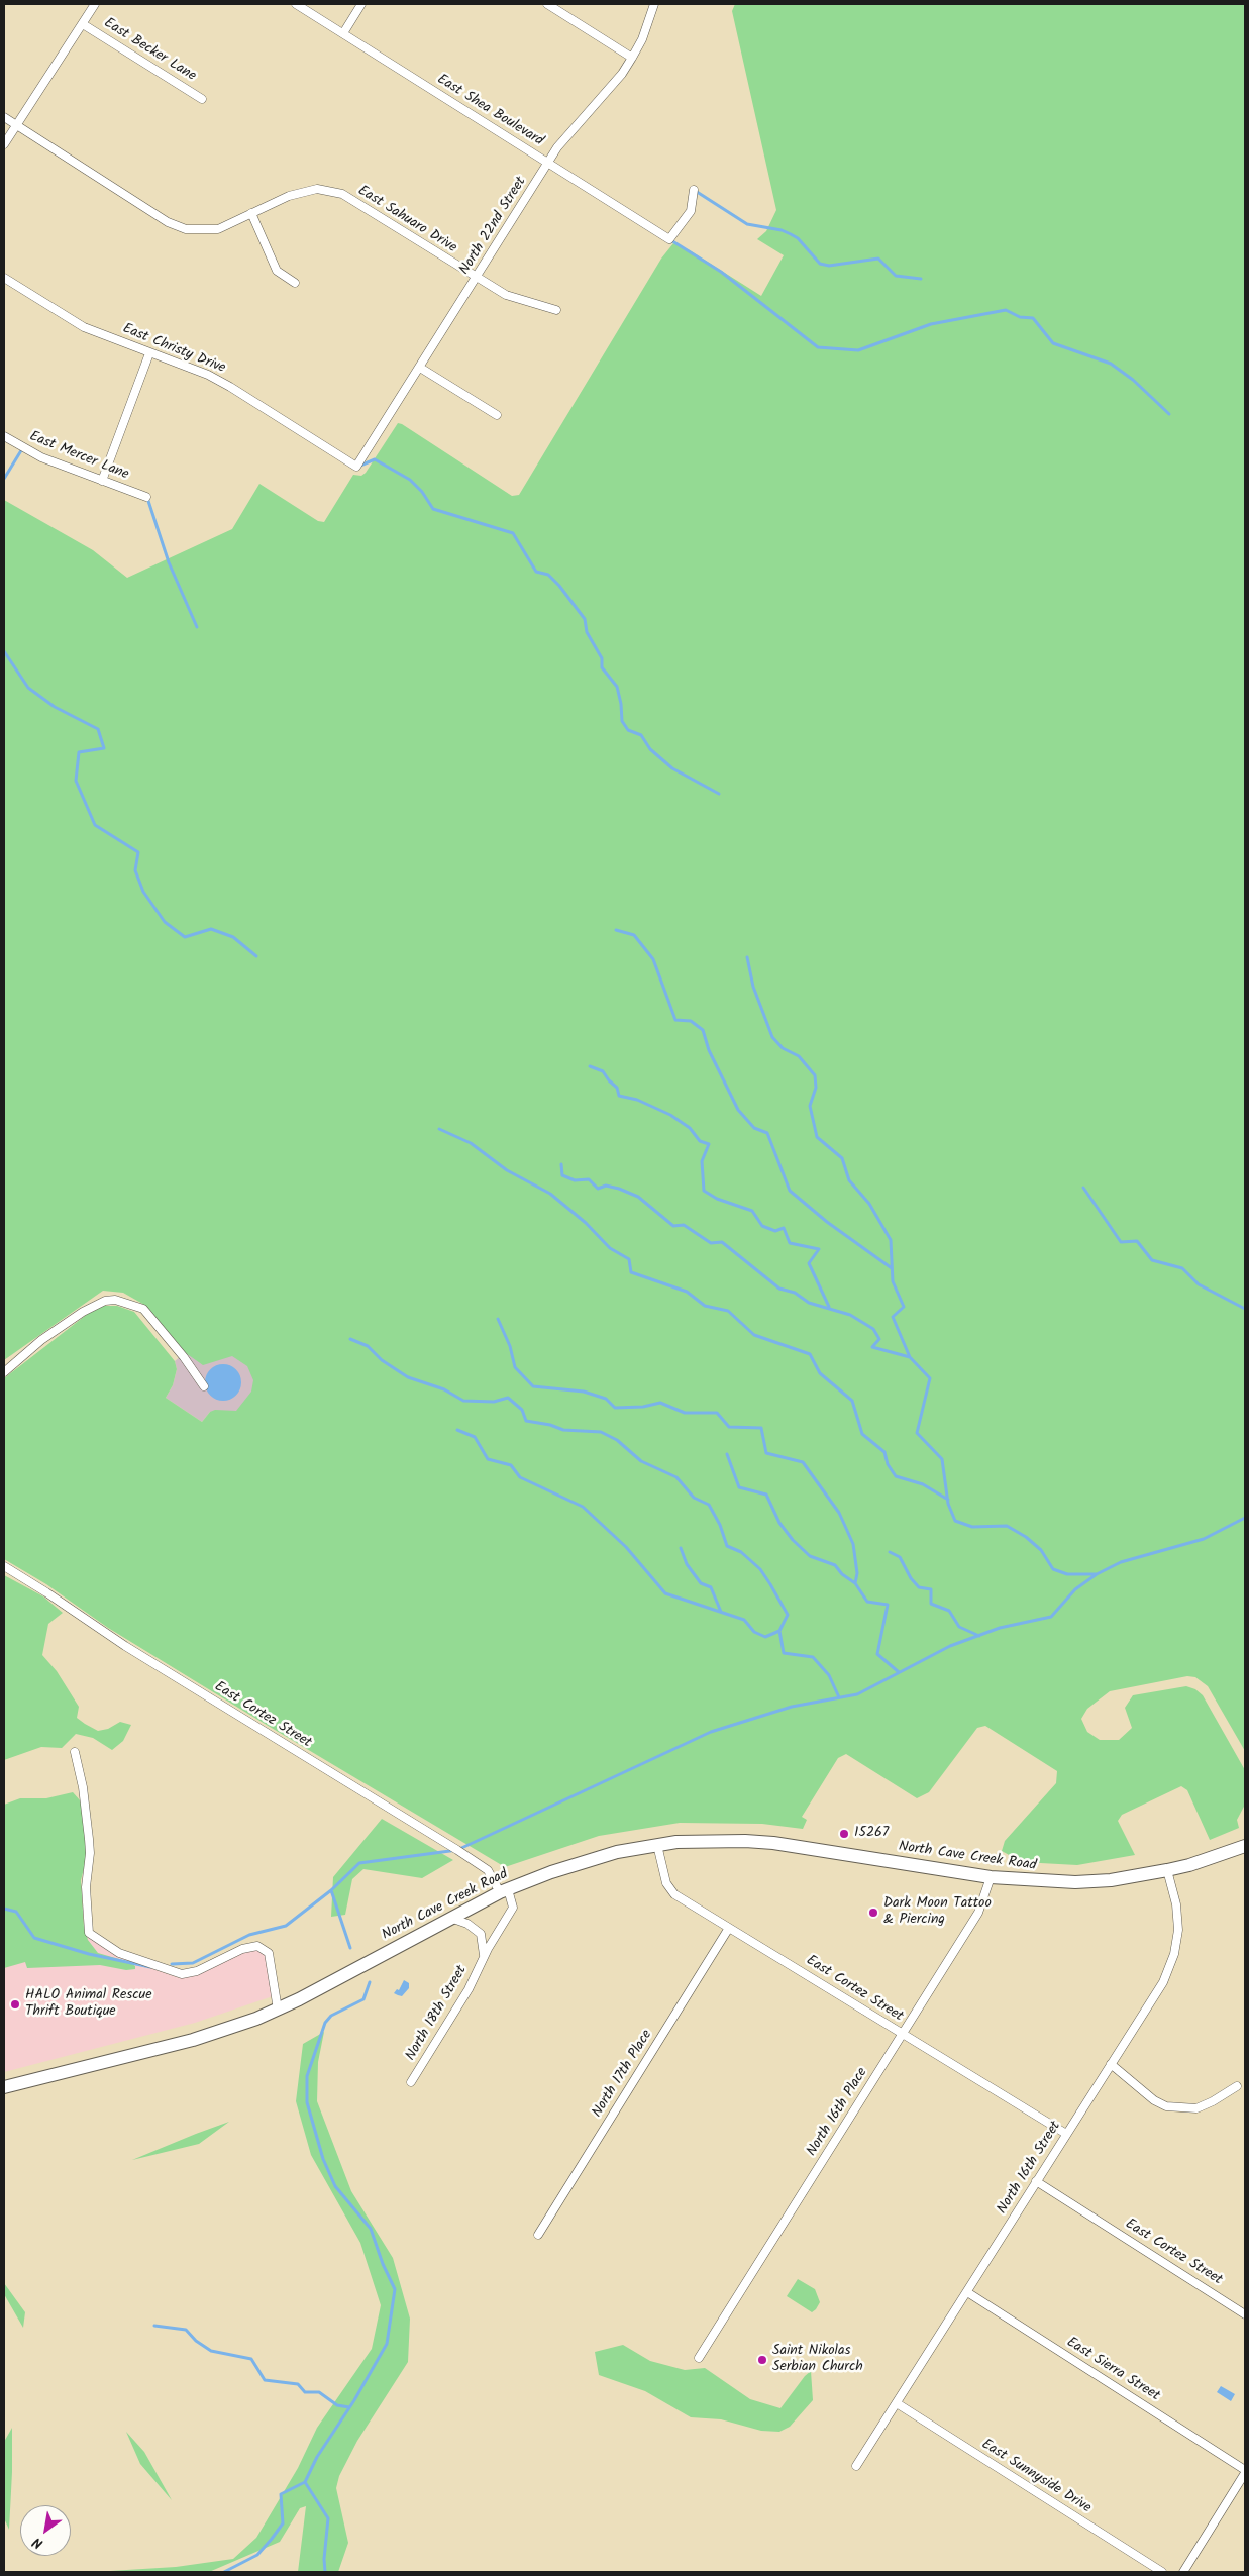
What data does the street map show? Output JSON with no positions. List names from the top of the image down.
{
  "streets": {
    "main road": ["North Cave Creek Road"],
    "street": [
      "East Becker Lane",
      "East Shea Boulevard",
      "East Sahuaro Drive",
      "North 22nd Street",
      "East Christy Drive",
      "East Mercer Lane",
      "East Cortez Street",
      "North 18th Street",
      "North 17th Place",
      "North 16th Place",
      "North 16th Street",
      "East Sierra Street",
      "East Sunnyside Drive"
    ]
  },
  "crossings": [
    ["East Shea Boulevard", "North 22nd Street"],
    ["East Sahuaro Drive", "North 22nd Street"],
    ["North 22nd Street", "East Christy Drive"],
    ["East Cortez Street", "North Cave Creek Road"],
    ["East Cortez Street", "North 18th Street"],
    ["East Cortez Street", "North 17th Place"],
    ["East Cortez Street", "North 16th Place"],
    ["East Cortez Street", "North 16th Street"],
    ["North Cave Creek Road", "North 18th Street"],
    ["North Cave Creek Road", "North 16th Place"],
    ["North Cave Creek Road", "North 16th Street"],
    ["North 16th Street", "East Sierra Street"],
    ["North 16th Street", "East Sunnyside Drive"]
  ],
  "places": [
    "15267",
    "Dark Moon Tattoo & Piercing",
    "HALO Animal Rescue Thrift Boutique",
    "Saint Nikolas Serbian Church"
  ],
  "north": "bottom left"
}
